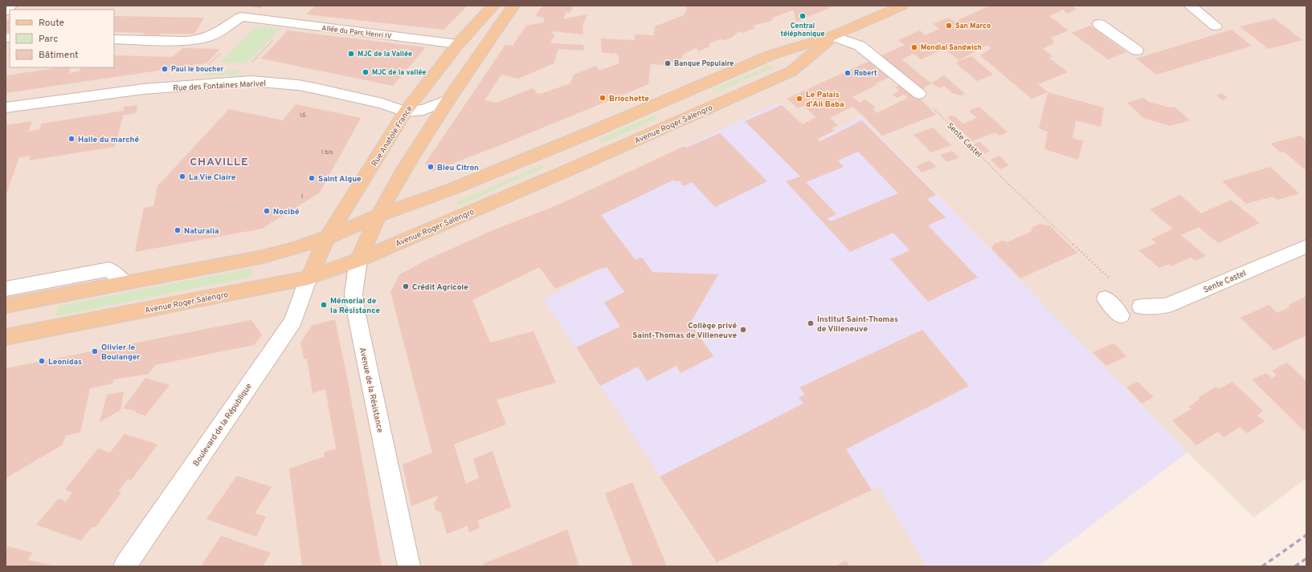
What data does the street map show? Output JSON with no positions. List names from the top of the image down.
{
  "streets": {
    "main road": ["Avenue Roger Salengro", "Rue Anatole France", "Avenue de la Résistance"],
    "street": [
      "Allée du Parc Henri IV",
      "Rue des Fontaines Marivel",
      "Sente Castel",
      "Boulevard de la République"
    ]
  },
  "crossings": [
    ["Allée du Parc Henri IV", "Rue Anatole France"],
    ["Rue des Fontaines Marivel", "Rue Anatole France"],
    ["Avenue Roger Salengro", "Rue Anatole France"],
    ["Avenue Roger Salengro", "Avenue de la Résistance"],
    ["Avenue Roger Salengro", "Boulevard de la République"],
    ["Rue Anatole France", "Boulevard de la République"]
  ],
  "districts": ["CHAVILLE"],
  "places": [
    "Central téléphonique",
    "San Marco",
    "Mondial Sandwich",
    "MJC de la Vallée",
    "Banque Populaire",
    "Paul le boucher",
    "MJC de la vallée",
    "Robert",
    "Briochette",
    "Le Palais d'Ali Baba",
    "Halle du marché",
    "Bleu Citron",
    "La Vie Claire",
    "Saint Algue",
    "Nocibé",
    "Naturalia",
    "Crédit Agricole",
    "Mémorial de la Résistance",
    "Institut Saint-Thomas de Villeneuve",
    "Collège privé Saint-Thomas de Villeneuve",
    "Olivier le Boulanger",
    "Leonidas"
  ],
  "house_numbers": ["16", "1 bis", "1"],
  "legend": ["Route", "Parc", "Bâtiment"]
}
